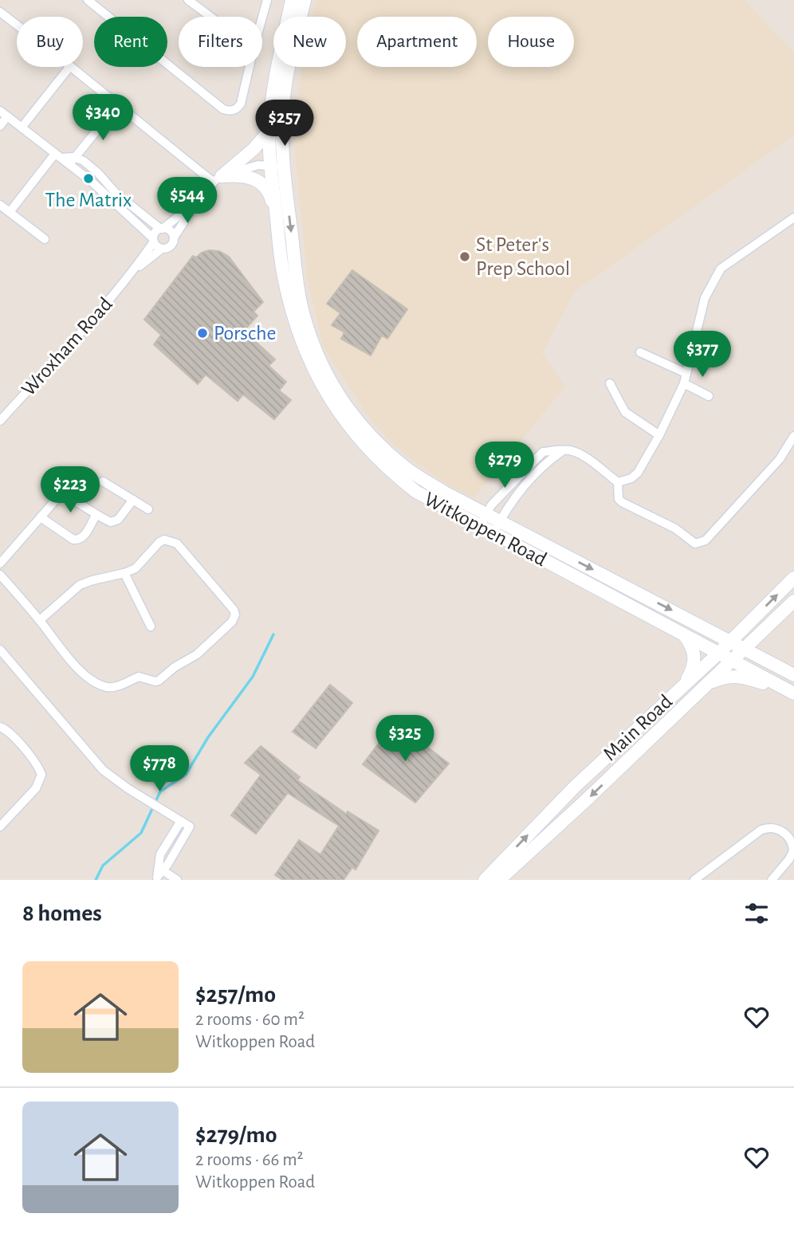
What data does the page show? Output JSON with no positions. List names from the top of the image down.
{
  "streets": {
    "main road": ["Witkoppen Road", "Main Road"],
    "street": ["Wroxham Road"]
  },
  "crossings": [
    ["Witkoppen Road", "Main Road"]
  ],
  "places": ["The Matrix", "St Peter's Prep School", "Porsche"],
  "page": {
    "chip": [
      "Buy",
      "Rent",
      "Filters",
      "New",
      "Apartment",
      "House"
    ],
    "price": [
      "$340",
      "$257",
      "$544",
      "$377",
      "$279",
      "$223",
      "$325",
      "$778"
    ],
    "heading": "8 homes",
    "list": [
      {
        "name": "$257/mo",
        "note": "2 rooms · 60 m² · Witkoppen Road"
      },
      {
        "name": "$279/mo",
        "note": "2 rooms · 66 m² · Witkoppen Road"
      }
    ]
  }
}
